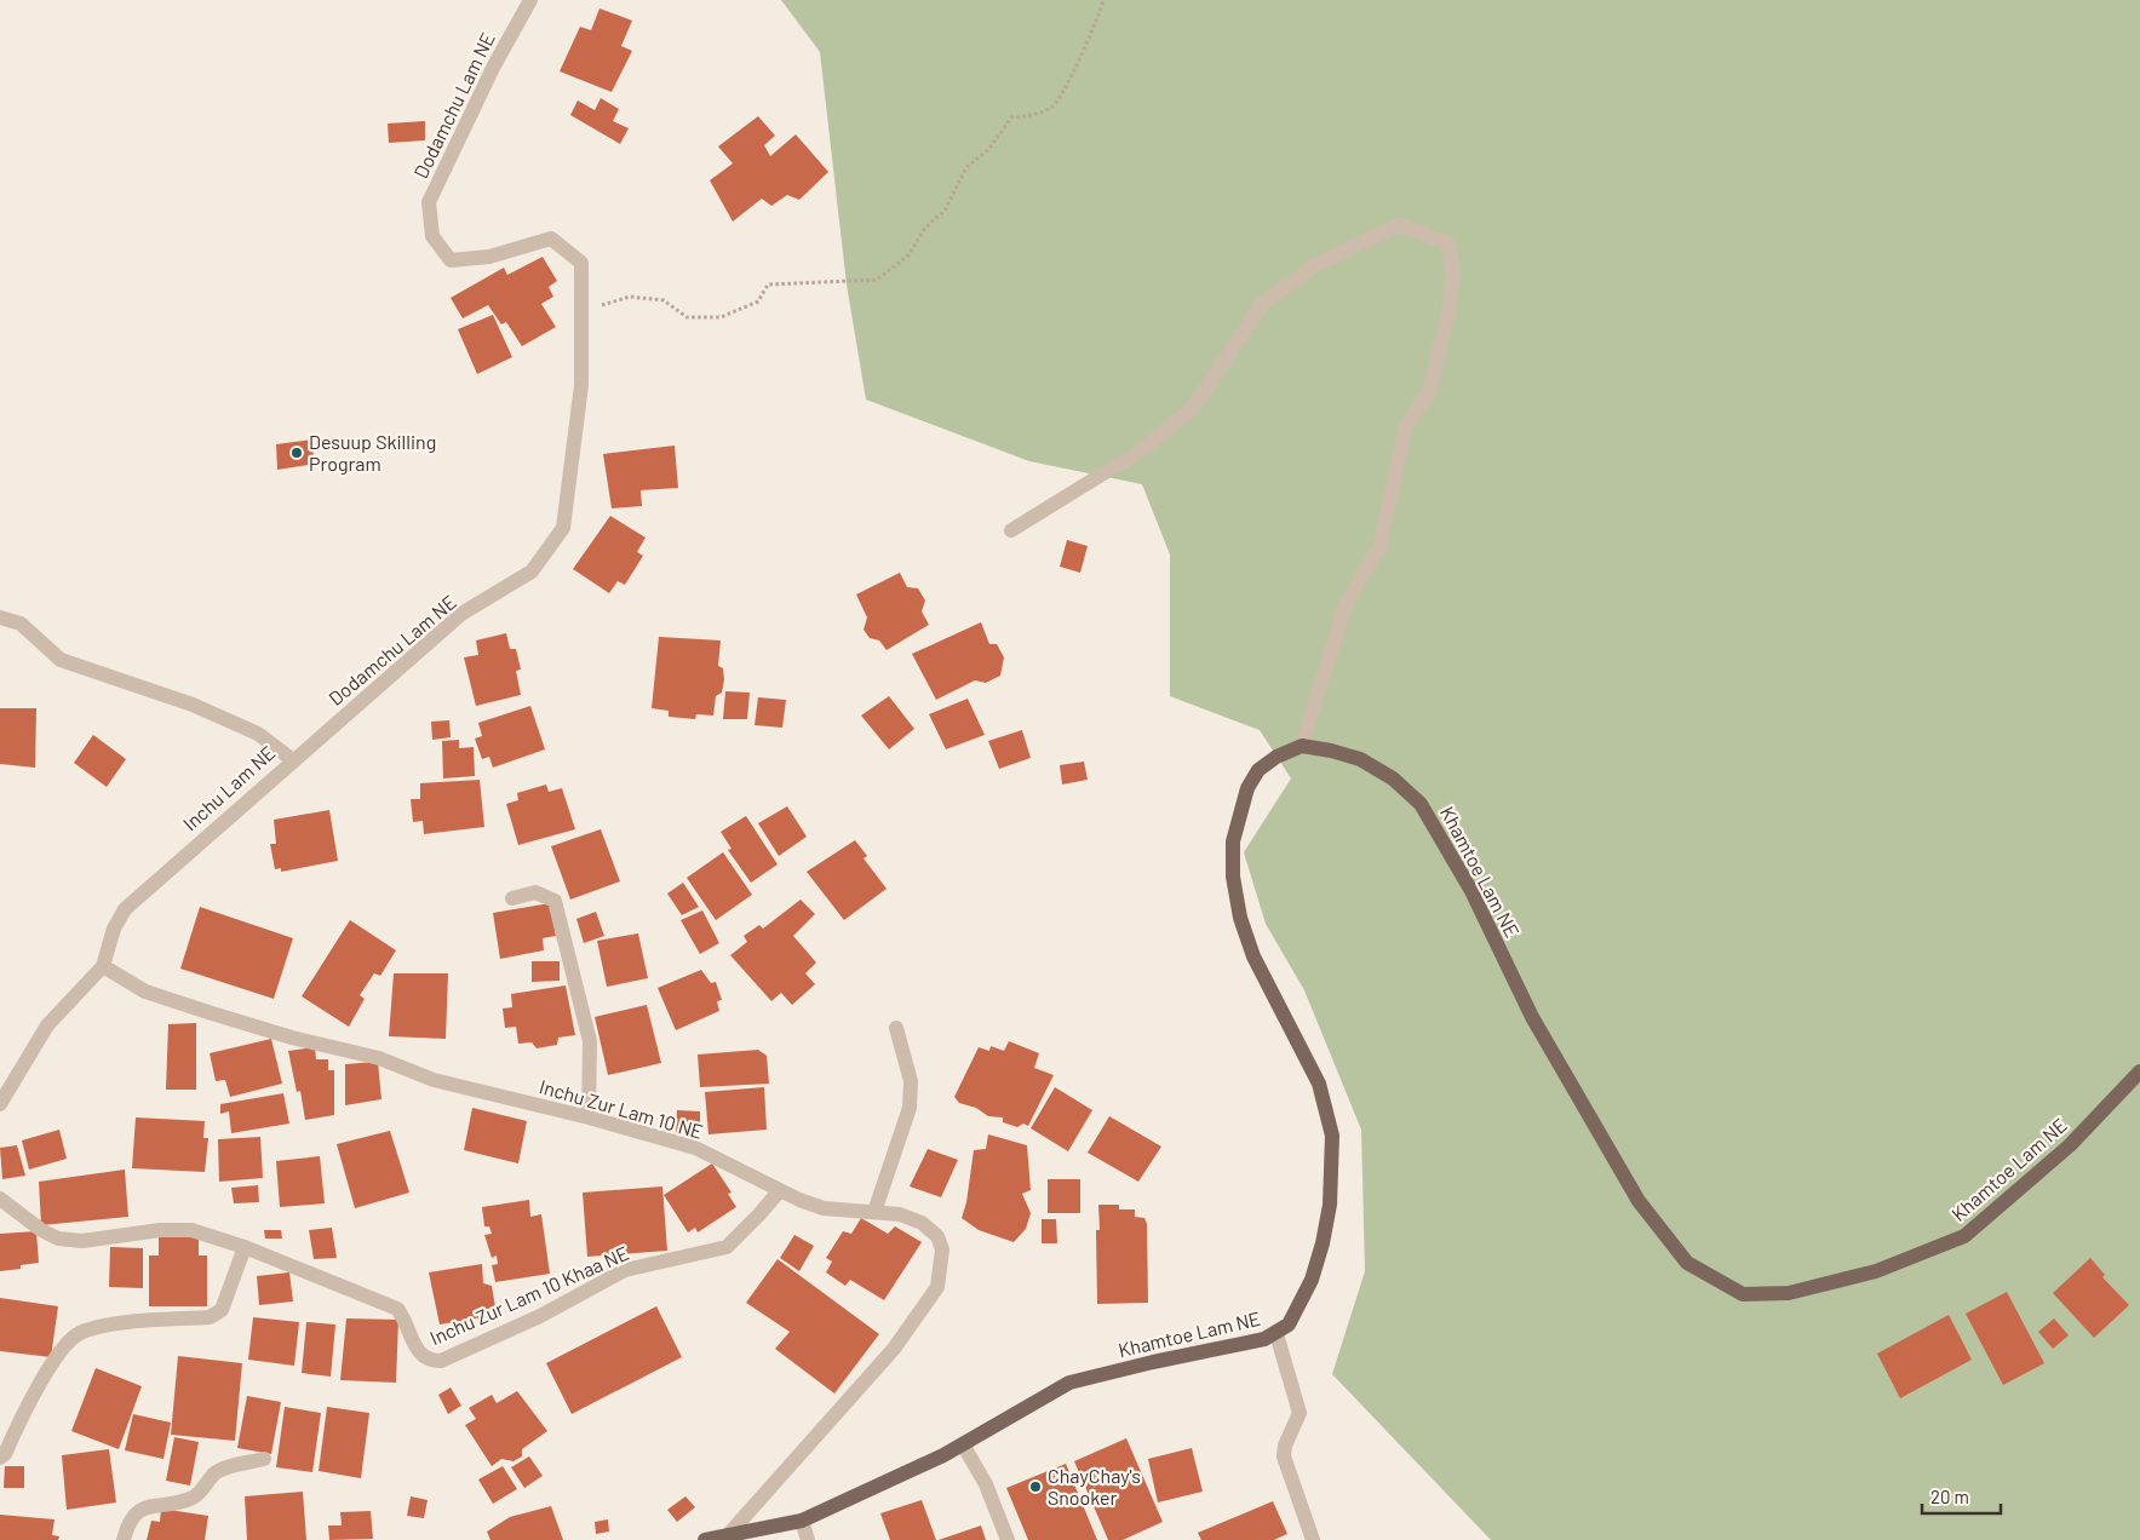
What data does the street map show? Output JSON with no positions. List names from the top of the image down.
{
  "streets": {
    "main road": ["Khamtoe Lam NE"],
    "street": [
      "Dodamchu Lam NE",
      "Inchu Lam NE",
      "Inchu Zur Lam 10 NE",
      "Inchu Zur Lam 10 Khaa NE"
    ]
  },
  "crossings": [
    ["Dodamchu Lam NE", "Inchu Lam NE"],
    ["Inchu Lam NE", "Inchu Zur Lam 10 NE"],
    ["Khamtoe Lam NE", "Inchu Zur Lam 10 NE"],
    ["Inchu Zur Lam 10 NE", "Inchu Zur Lam 10 Khaa NE"]
  ],
  "places": ["Desuup Skilling Program", "ChayChay's Snooker"],
  "scale_bar": "20 m"
}
